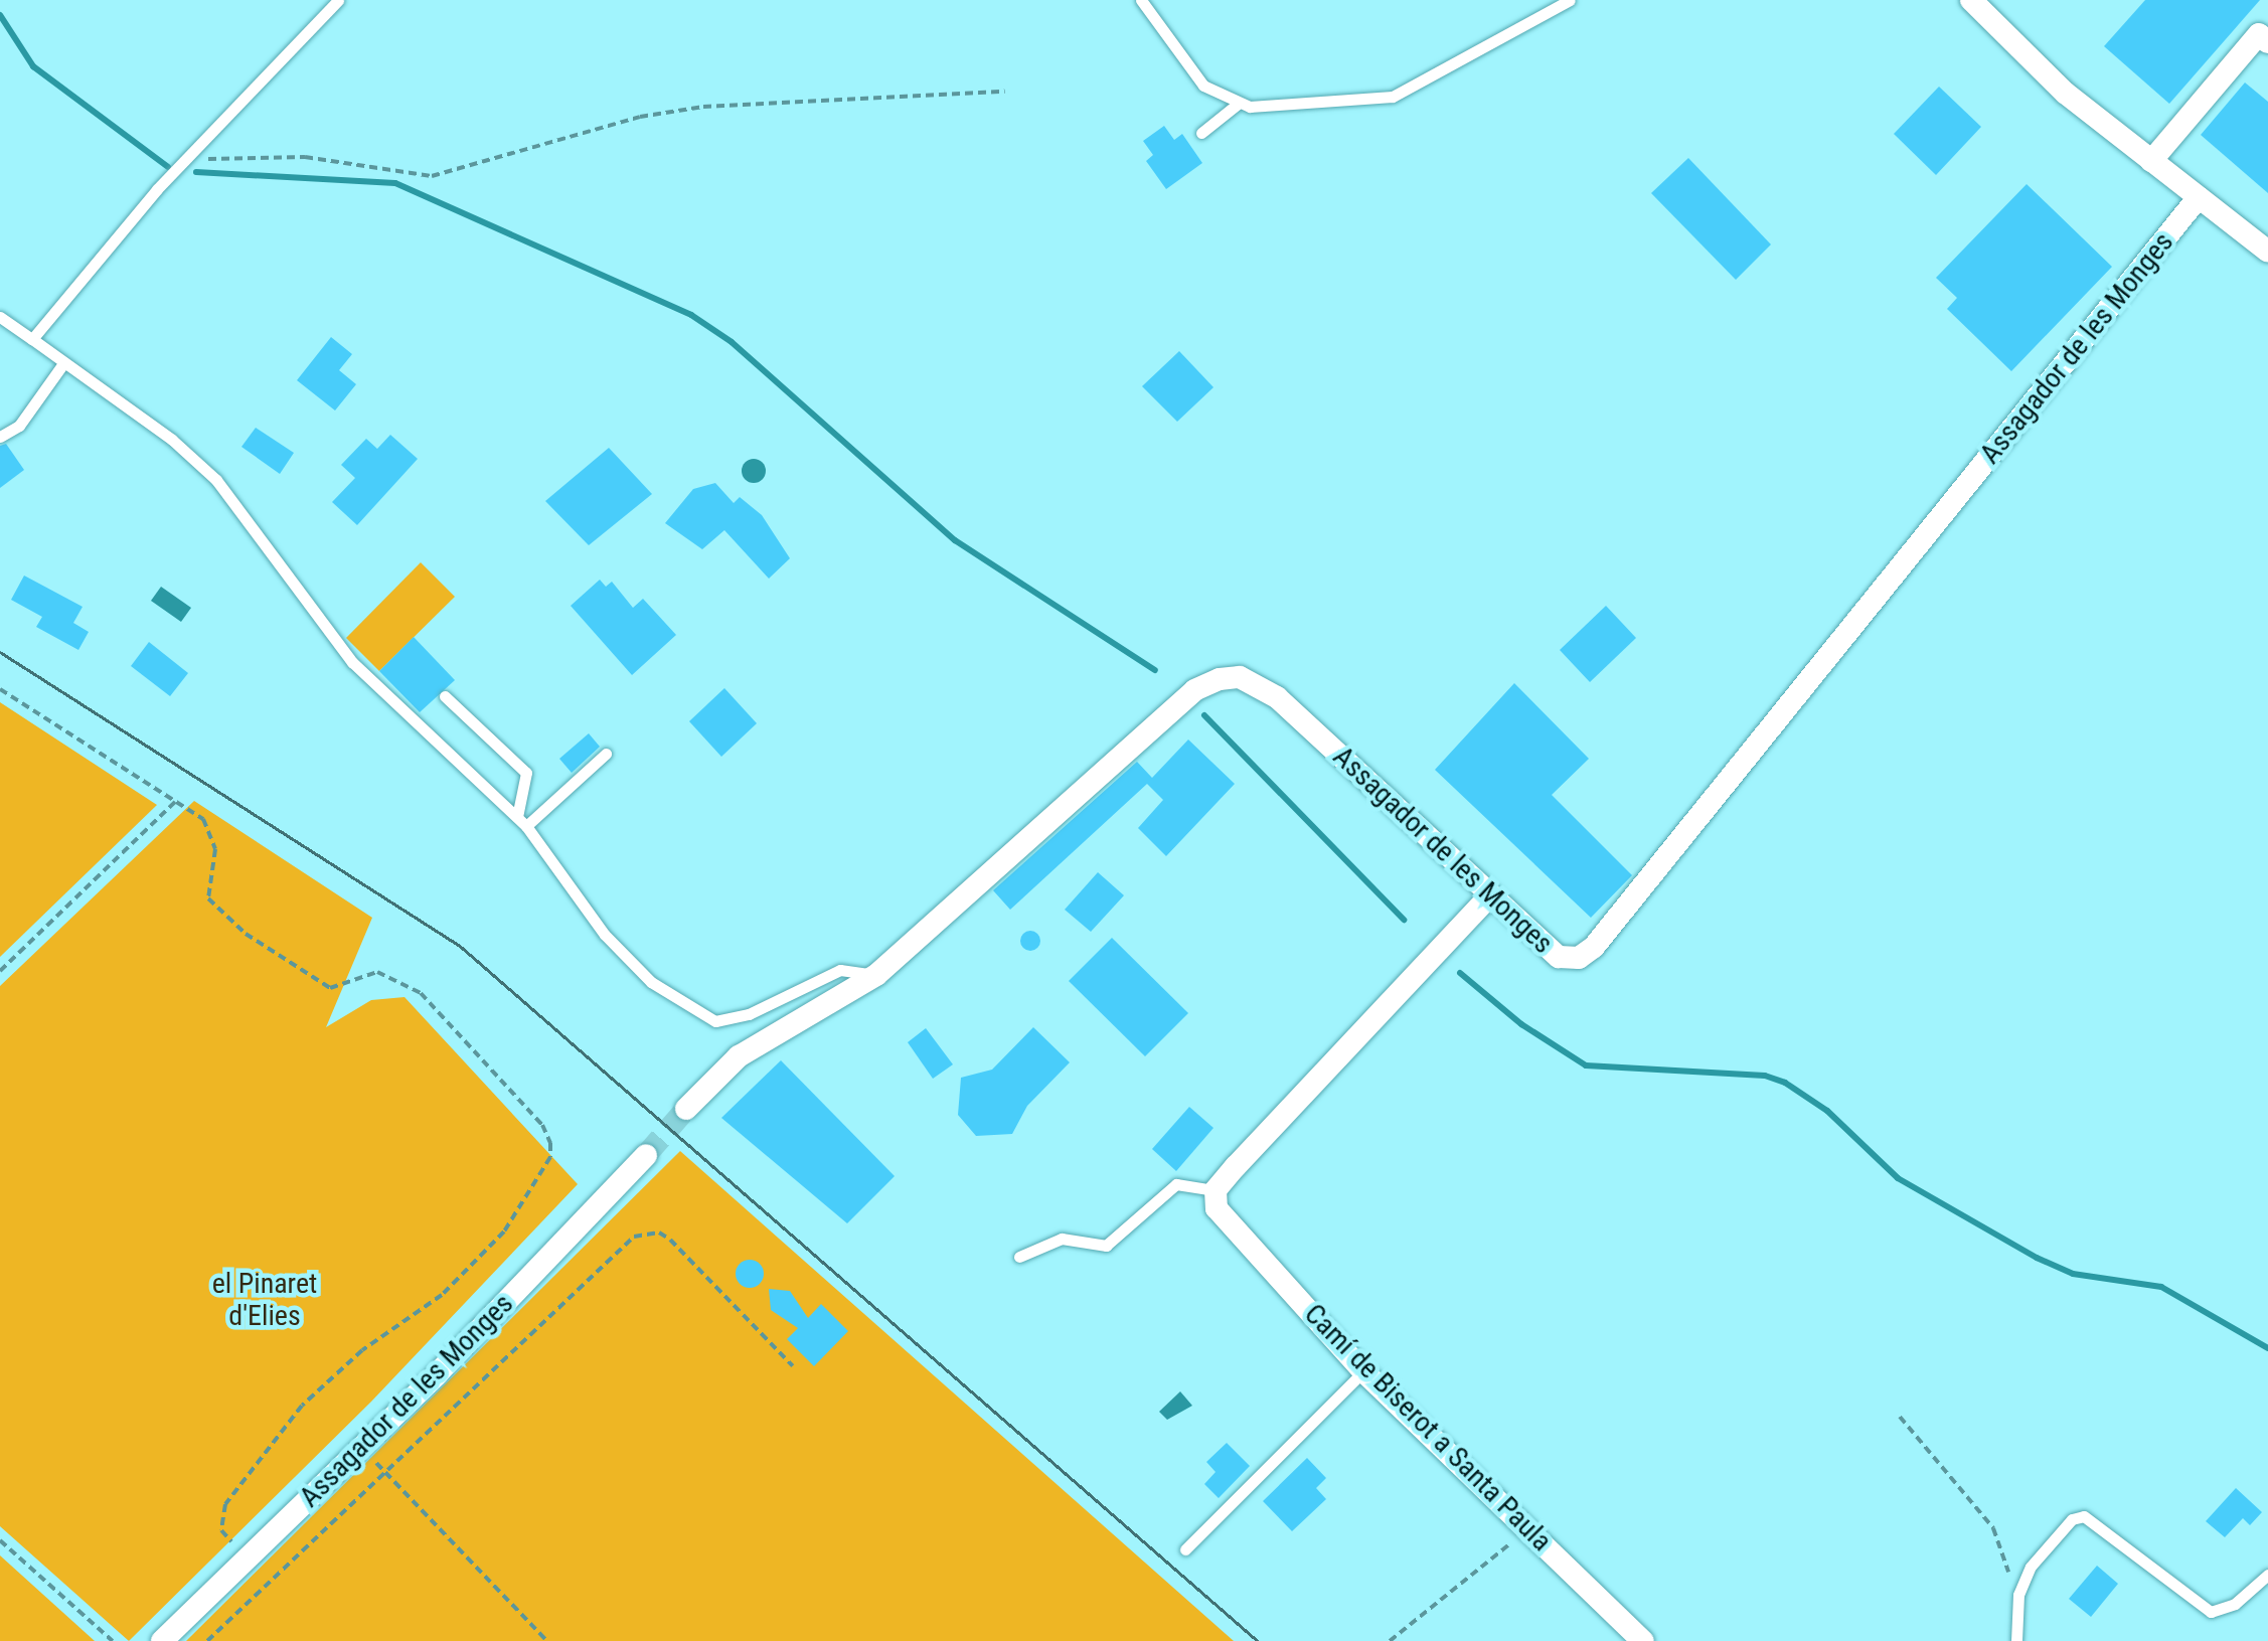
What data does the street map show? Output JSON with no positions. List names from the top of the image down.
{
  "streets": {
    "street": ["Assagador de les Monges", "Camí de Biserot a Santa Paula"]
  },
  "parks": ["el Pinaret d'Elies"]
}
